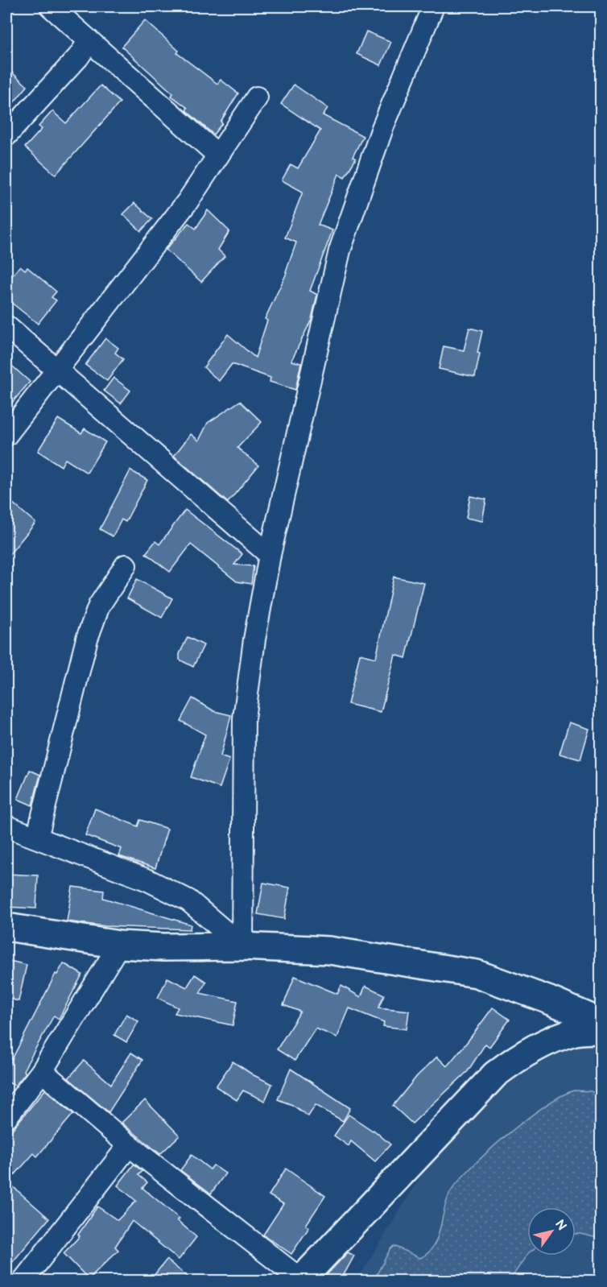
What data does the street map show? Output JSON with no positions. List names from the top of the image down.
{
  "north": "top right"
}
